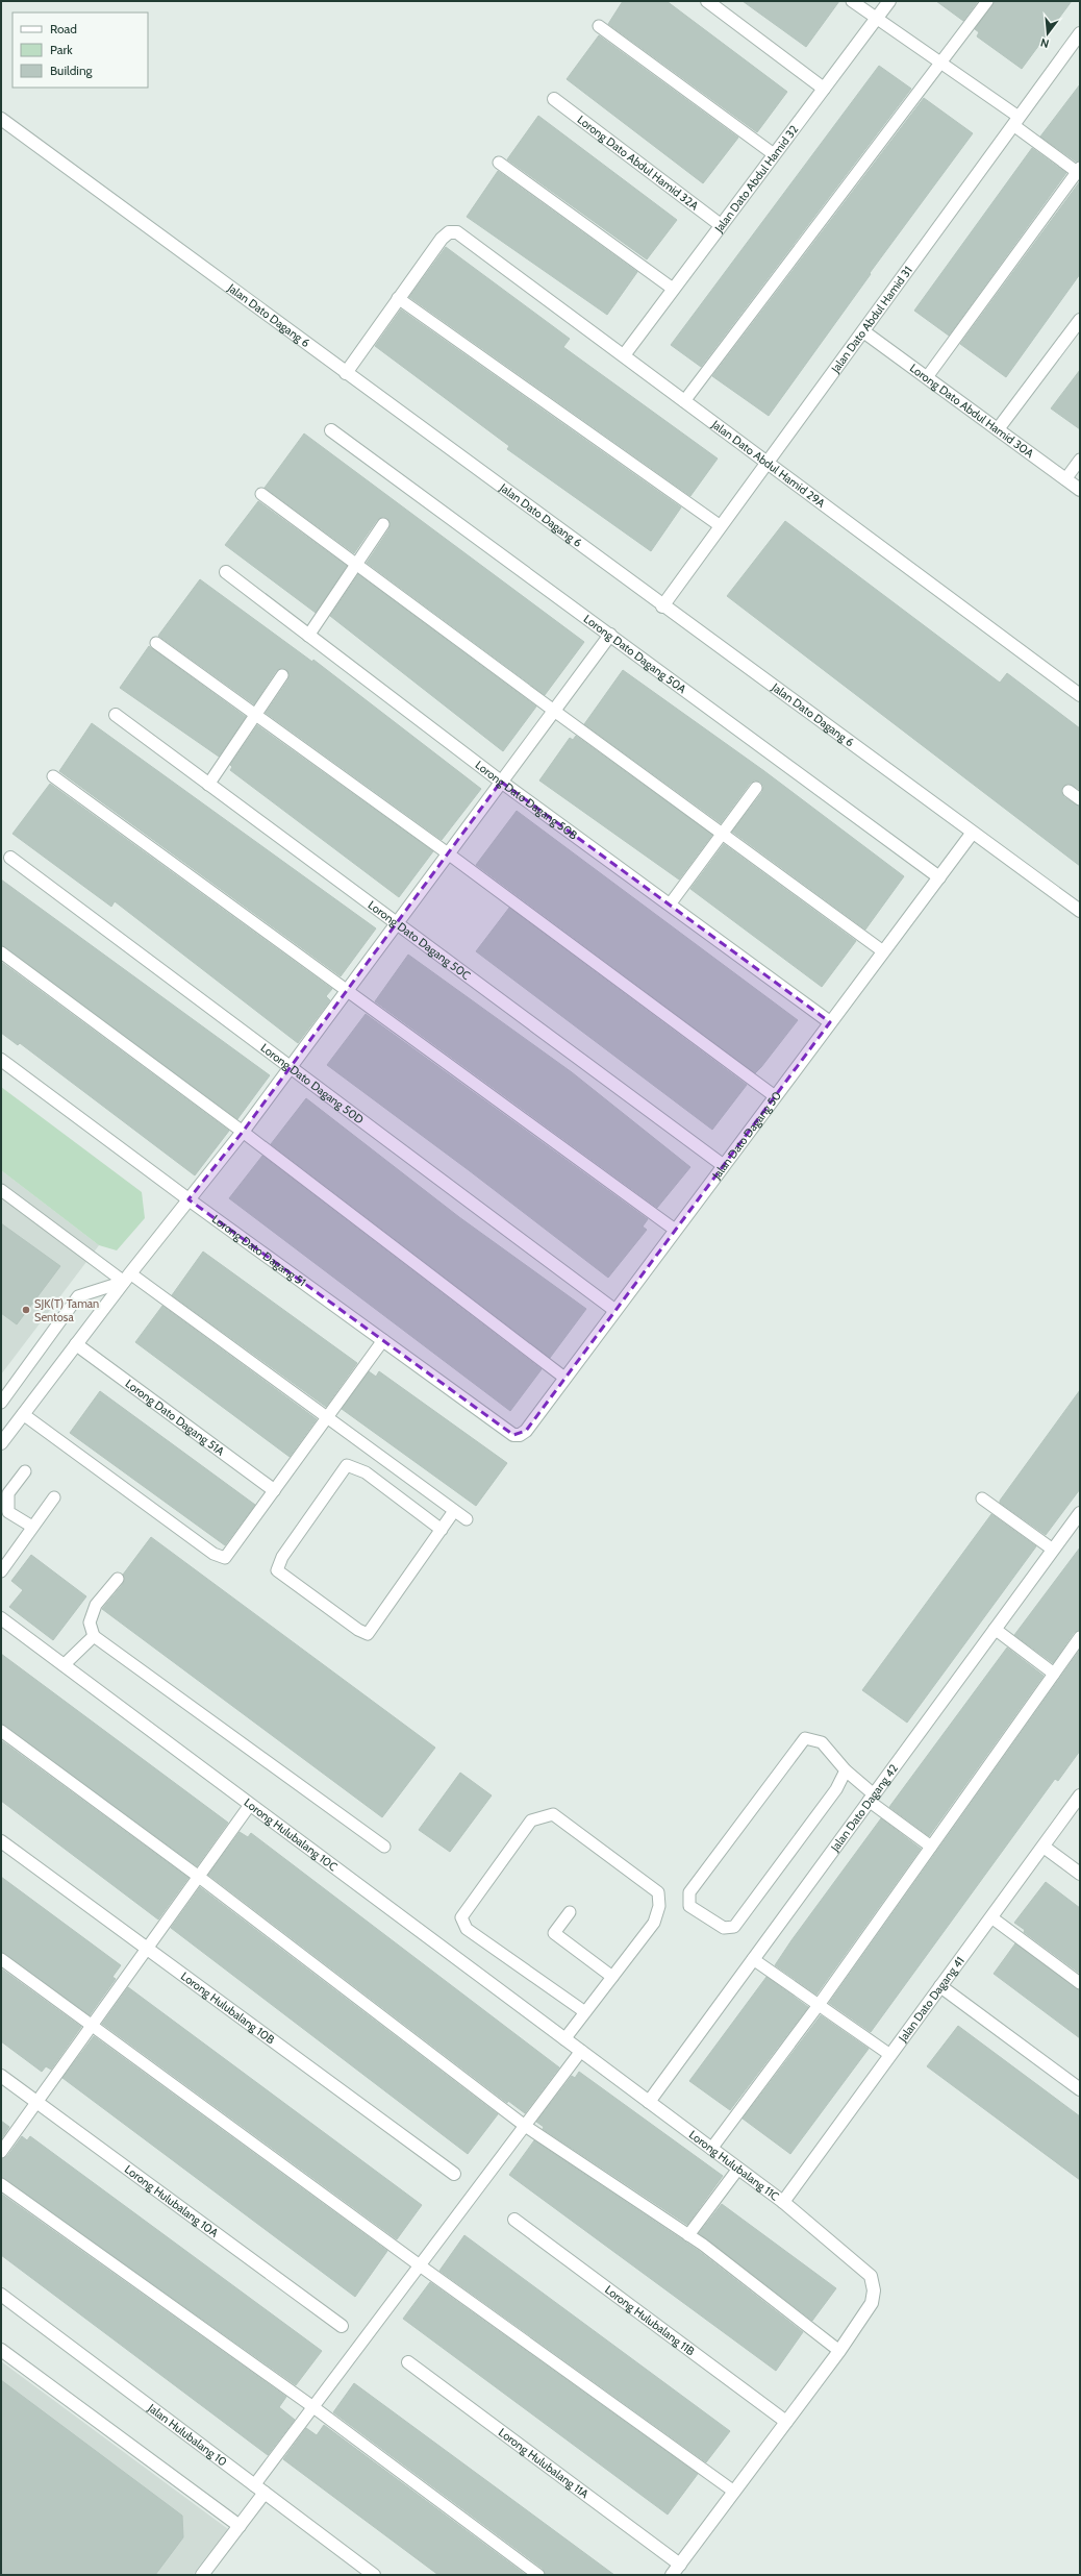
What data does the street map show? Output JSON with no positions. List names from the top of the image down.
{
  "streets": {
    "street": [
      "Lorong Dato Abdul Hamid 32A",
      "Jalan Dato Abdul Hamid 32",
      "Jalan Dato Dagang 6",
      "Jalan Dato Abdul Hamid 31",
      "Lorong Dato Abdul Hamid 30A",
      "Jalan Dato Abdul Hamid 29A",
      "Lorong Dato Dagang 50A",
      "Lorong Dato Dagang 50B",
      "Lorong Dato Dagang 50C",
      "Lorong Dato Dagang 50D",
      "Jalan Dato Dagang 50",
      "Lorong Dato Dagang 51",
      "Lorong Dato Dagang 51A",
      "Jalan Dato Dagang 42",
      "Lorong Hulubalang 10C",
      "Jalan Dato Dagang 41",
      "Lorong Hulubalang 10B",
      "Lorong Hulubalang 11C",
      "Lorong Hulubalang 10A",
      "Lorong Hulubalang 11B",
      "Jalan Hulubalang 10",
      "Lorong Hulubalang 11A"
    ]
  },
  "crossings": [
    ["Lorong Dato Abdul Hamid 32A", "Jalan Dato Abdul Hamid 32"],
    ["Jalan Dato Abdul Hamid 32", "Jalan Dato Abdul Hamid 29A"],
    ["Jalan Dato Dagang 6", "Jalan Dato Abdul Hamid 31"],
    ["Jalan Dato Dagang 6", "Jalan Dato Dagang 50"],
    ["Jalan Dato Abdul Hamid 31", "Lorong Dato Abdul Hamid 30A"],
    ["Jalan Dato Abdul Hamid 31", "Jalan Dato Abdul Hamid 29A"],
    ["Lorong Dato Dagang 50A", "Jalan Dato Dagang 50"],
    ["Lorong Dato Dagang 50B", "Jalan Dato Dagang 50"],
    ["Lorong Dato Dagang 50C", "Jalan Dato Dagang 50"],
    ["Lorong Dato Dagang 50D", "Jalan Dato Dagang 50"],
    ["Jalan Dato Dagang 50", "Lorong Dato Dagang 51"],
    ["Jalan Dato Dagang 42", "Lorong Hulubalang 11C"],
    ["Lorong Hulubalang 10C", "Lorong Hulubalang 11C"],
    ["Jalan Dato Dagang 41", "Lorong Hulubalang 11C"]
  ],
  "places": ["SJK(T) Taman Sentosa"],
  "legend": ["Road", "Park", "Building"],
  "north": "bottom"
}
